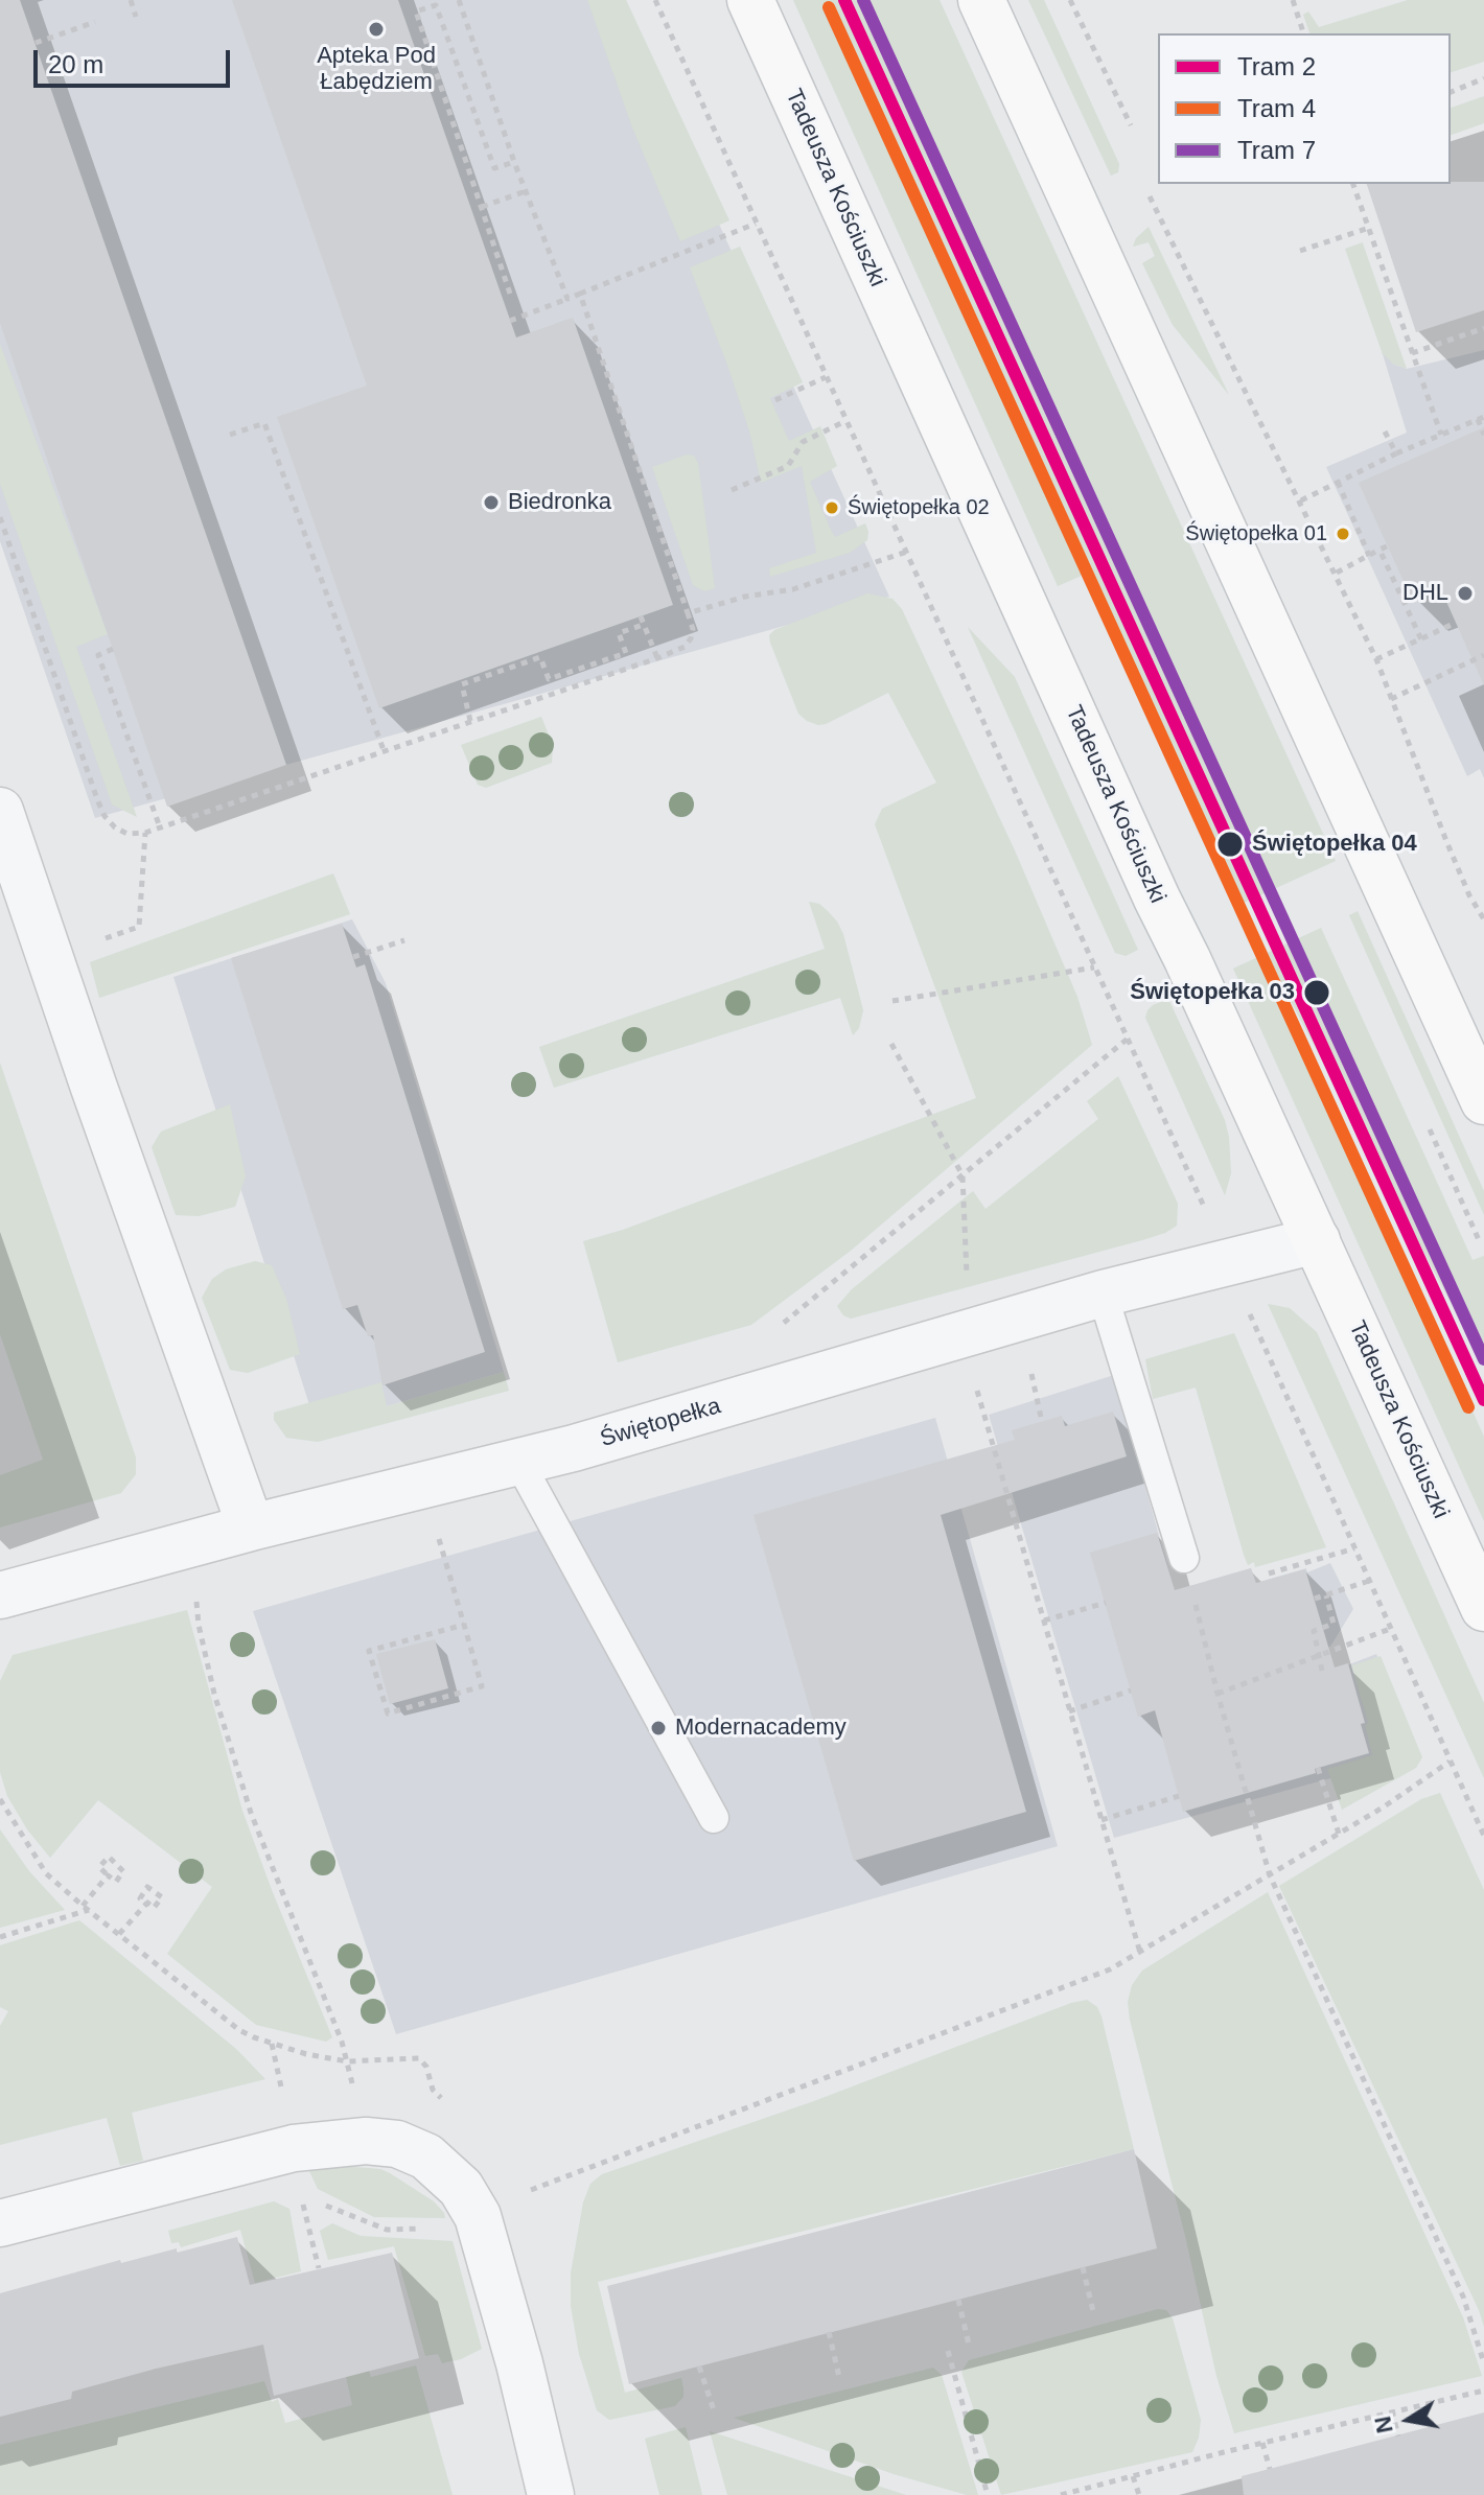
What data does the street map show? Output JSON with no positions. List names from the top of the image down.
{
  "streets": {
    "main road": ["Tadeusza Kościuszki"],
    "street": ["Świętopełka"]
  },
  "crossings": [
    ["Tadeusza Kościuszki", "Świętopełka"]
  ],
  "places": [
    "Apteka Pod Łabędziem",
    "Biedronka",
    "Świętopełka 02",
    "Świętopełka 01",
    "DHL",
    "Świętopełka 04",
    "Świętopełka 03",
    "Modernacademy"
  ],
  "lines": ["tram line 2", "tram line 7", "tram line 4"],
  "legend": ["Tram 2", "Tram 4", "Tram 7"],
  "scale_bar": "20 m",
  "north": "left"
}
